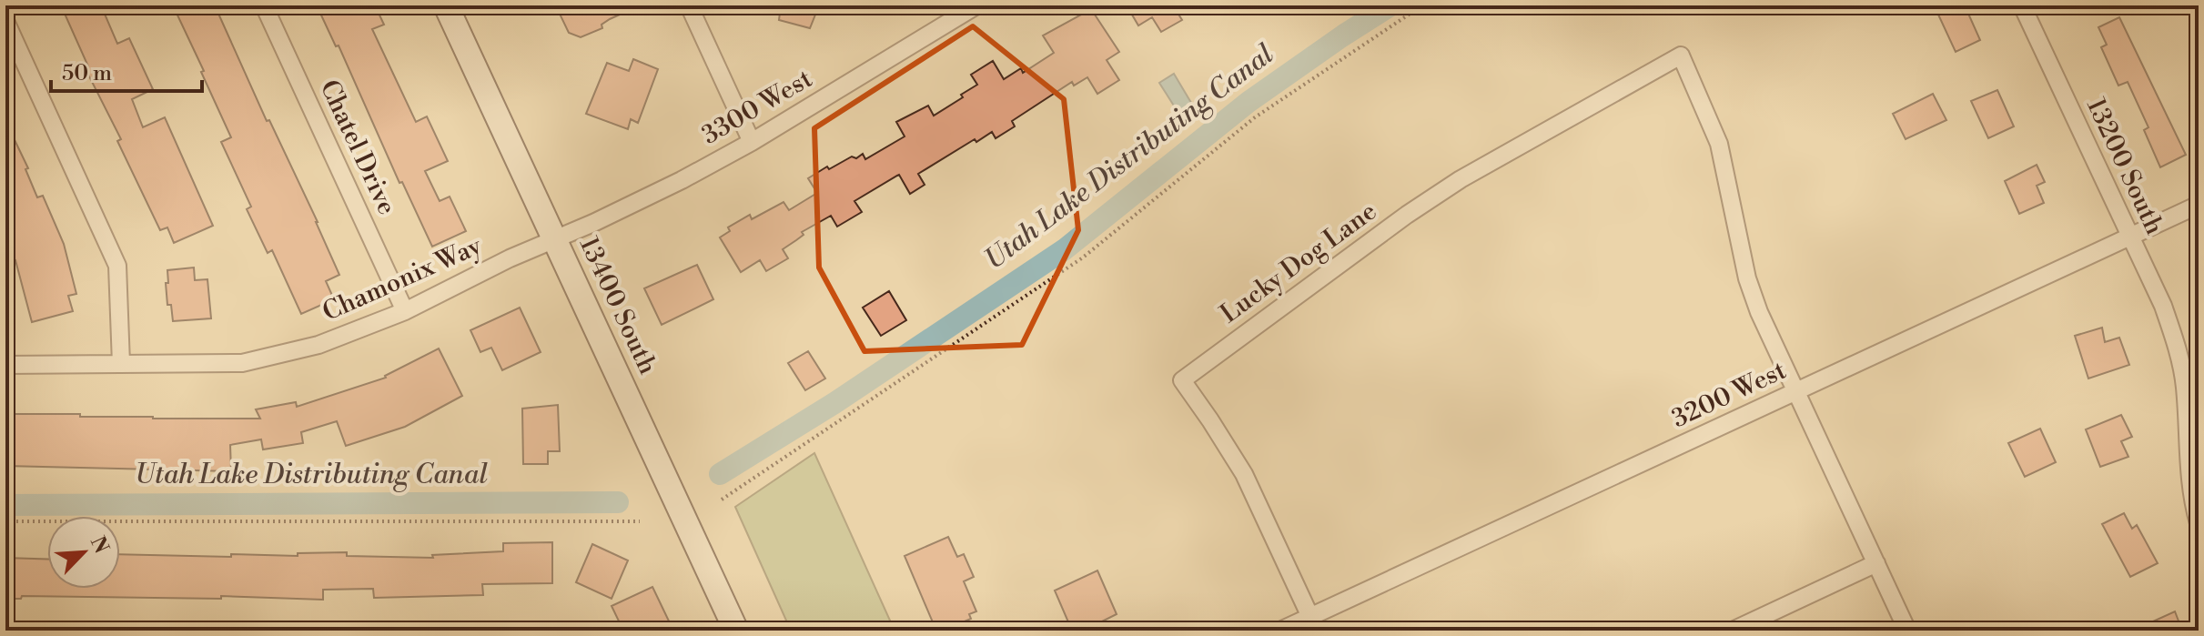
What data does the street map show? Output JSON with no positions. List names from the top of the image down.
{
  "streets": {
    "main road": ["13400 South"],
    "street": [
      "3300 West",
      "Chatel Drive",
      "13200 South",
      "Lucky Dog Lane",
      "Chamonix Way",
      "3200 West"
    ]
  },
  "crossings": [
    ["3300 West", "Chamonix Way"],
    ["3300 West", "13400 South"],
    ["Chatel Drive", "Chamonix Way"],
    ["13200 South", "3200 West"],
    ["Lucky Dog Lane", "3200 West"],
    ["Chamonix Way", "13400 South"]
  ],
  "water": ["Utah Lake Distributing Canal"],
  "scale_bar": "50 m",
  "north": "top right"
}
